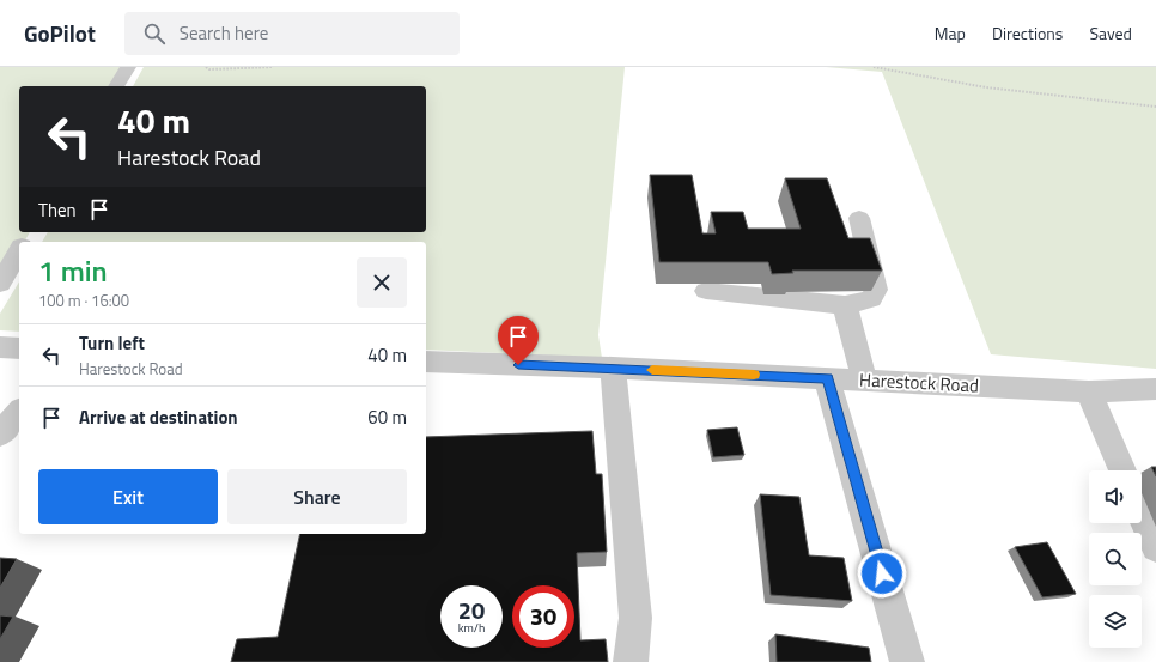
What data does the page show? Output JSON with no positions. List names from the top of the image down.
{
  "streets": {
    "street": ["Harestock Road"]
  },
  "page": {
    "header": "GoPilot",
    "search": "Search here",
    "nav": ["Map", "Directions", "Saved"],
    "turn": ["40 m", "Harestock Road"],
    "then": "Then",
    "heading": ["1 min", "100 m · 16:00"],
    "list": [
      {
        "name": "Turn left",
        "note": "Harestock Road",
        "value": "40 m"
      },
      {
        "name": "Arrive at destination",
        "value": "60 m"
      }
    ],
    "buttons": ["Exit", "Share"],
    "speed": "20 km/h",
    "limit": "30"
  }
}
